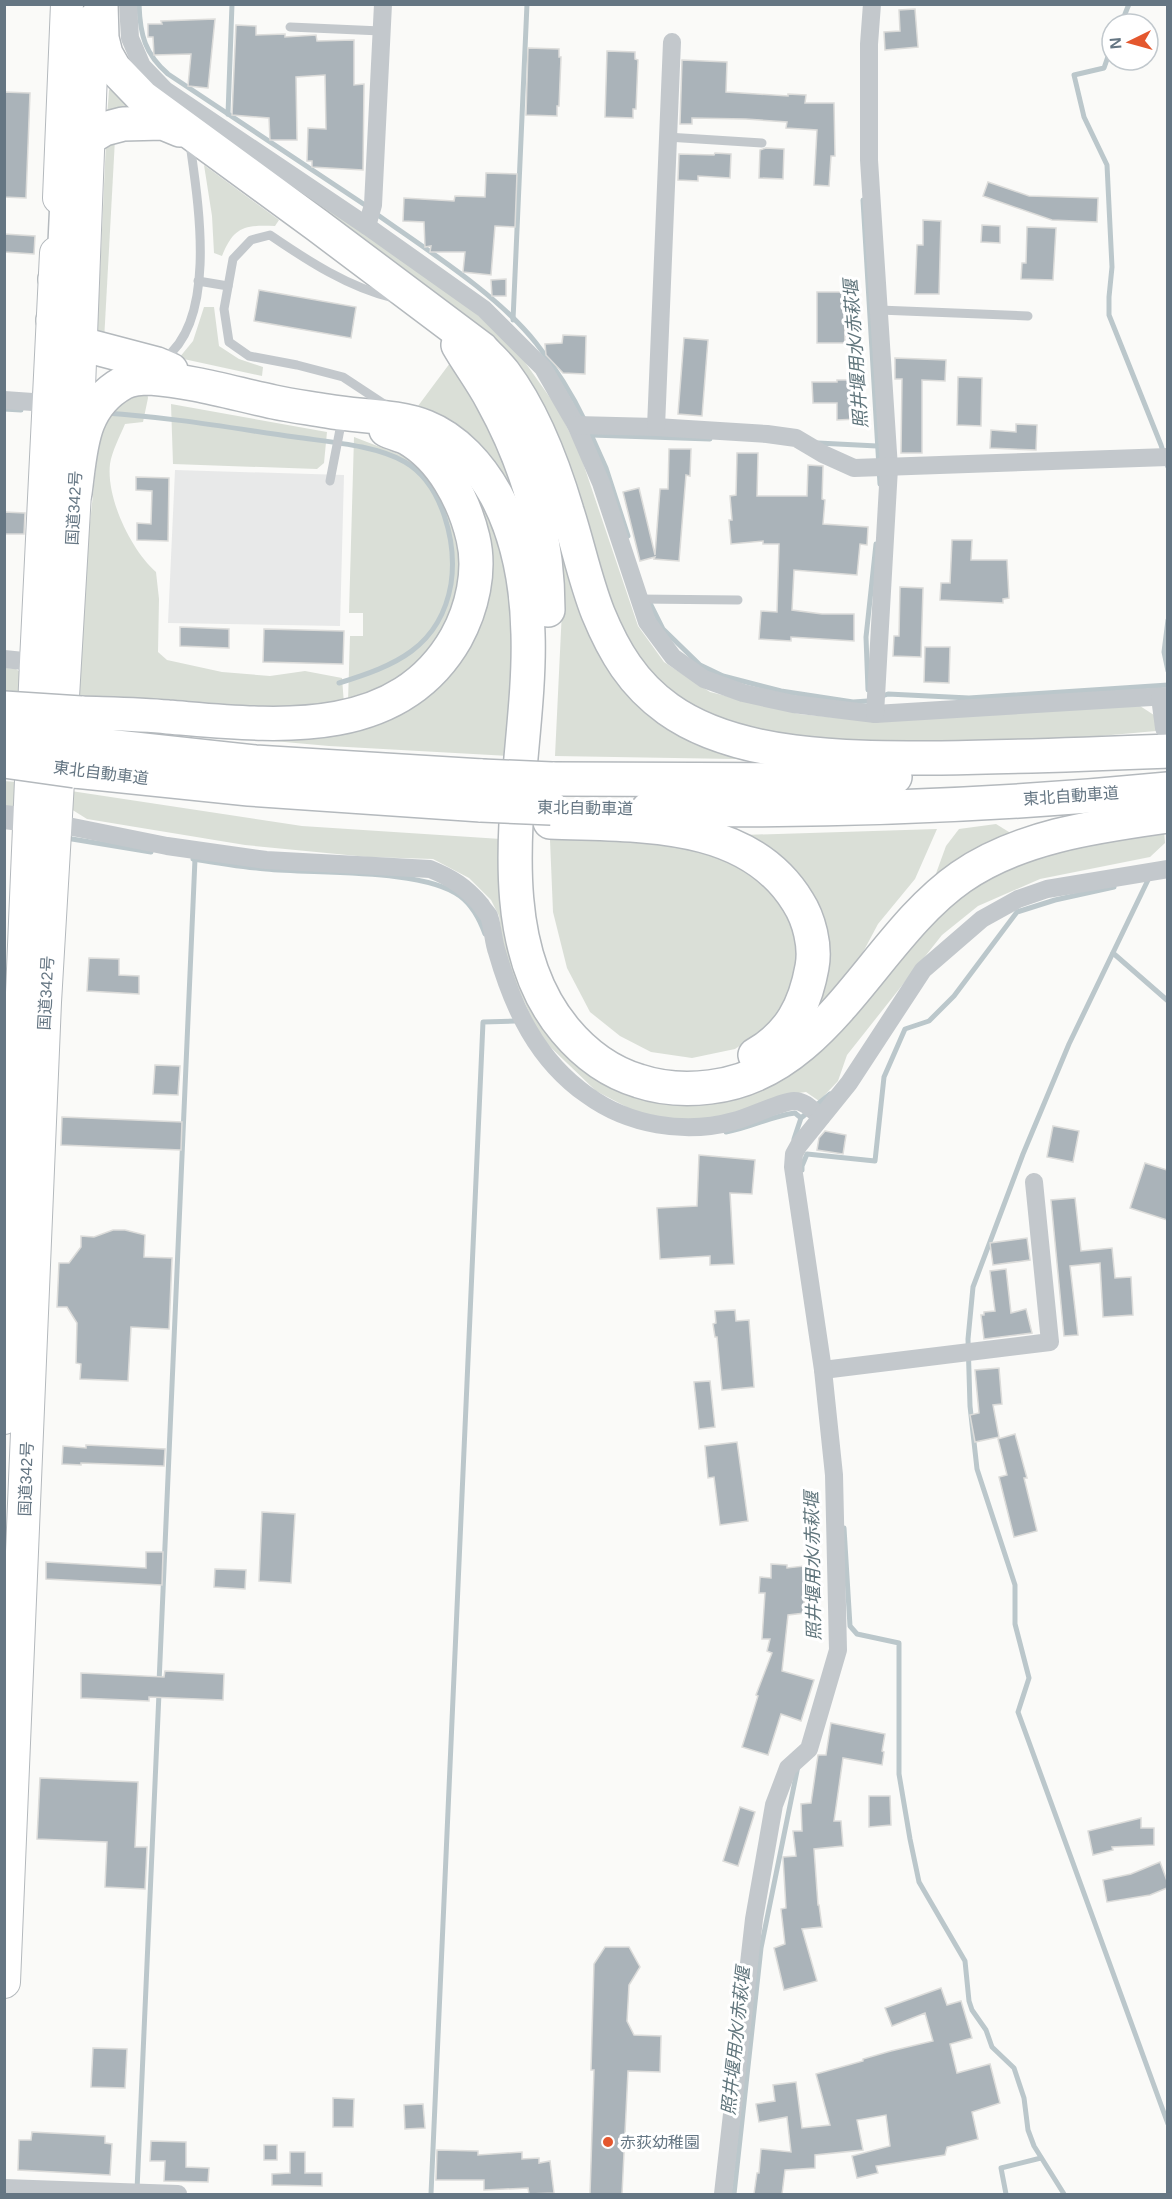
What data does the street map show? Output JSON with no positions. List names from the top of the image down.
{
  "streets": {
    "highway": ["国道342号", "東北自動車道"]
  },
  "water": ["照井堰用水/赤萩堰"],
  "places": ["赤荻幼稚園"],
  "north": "left"
}
